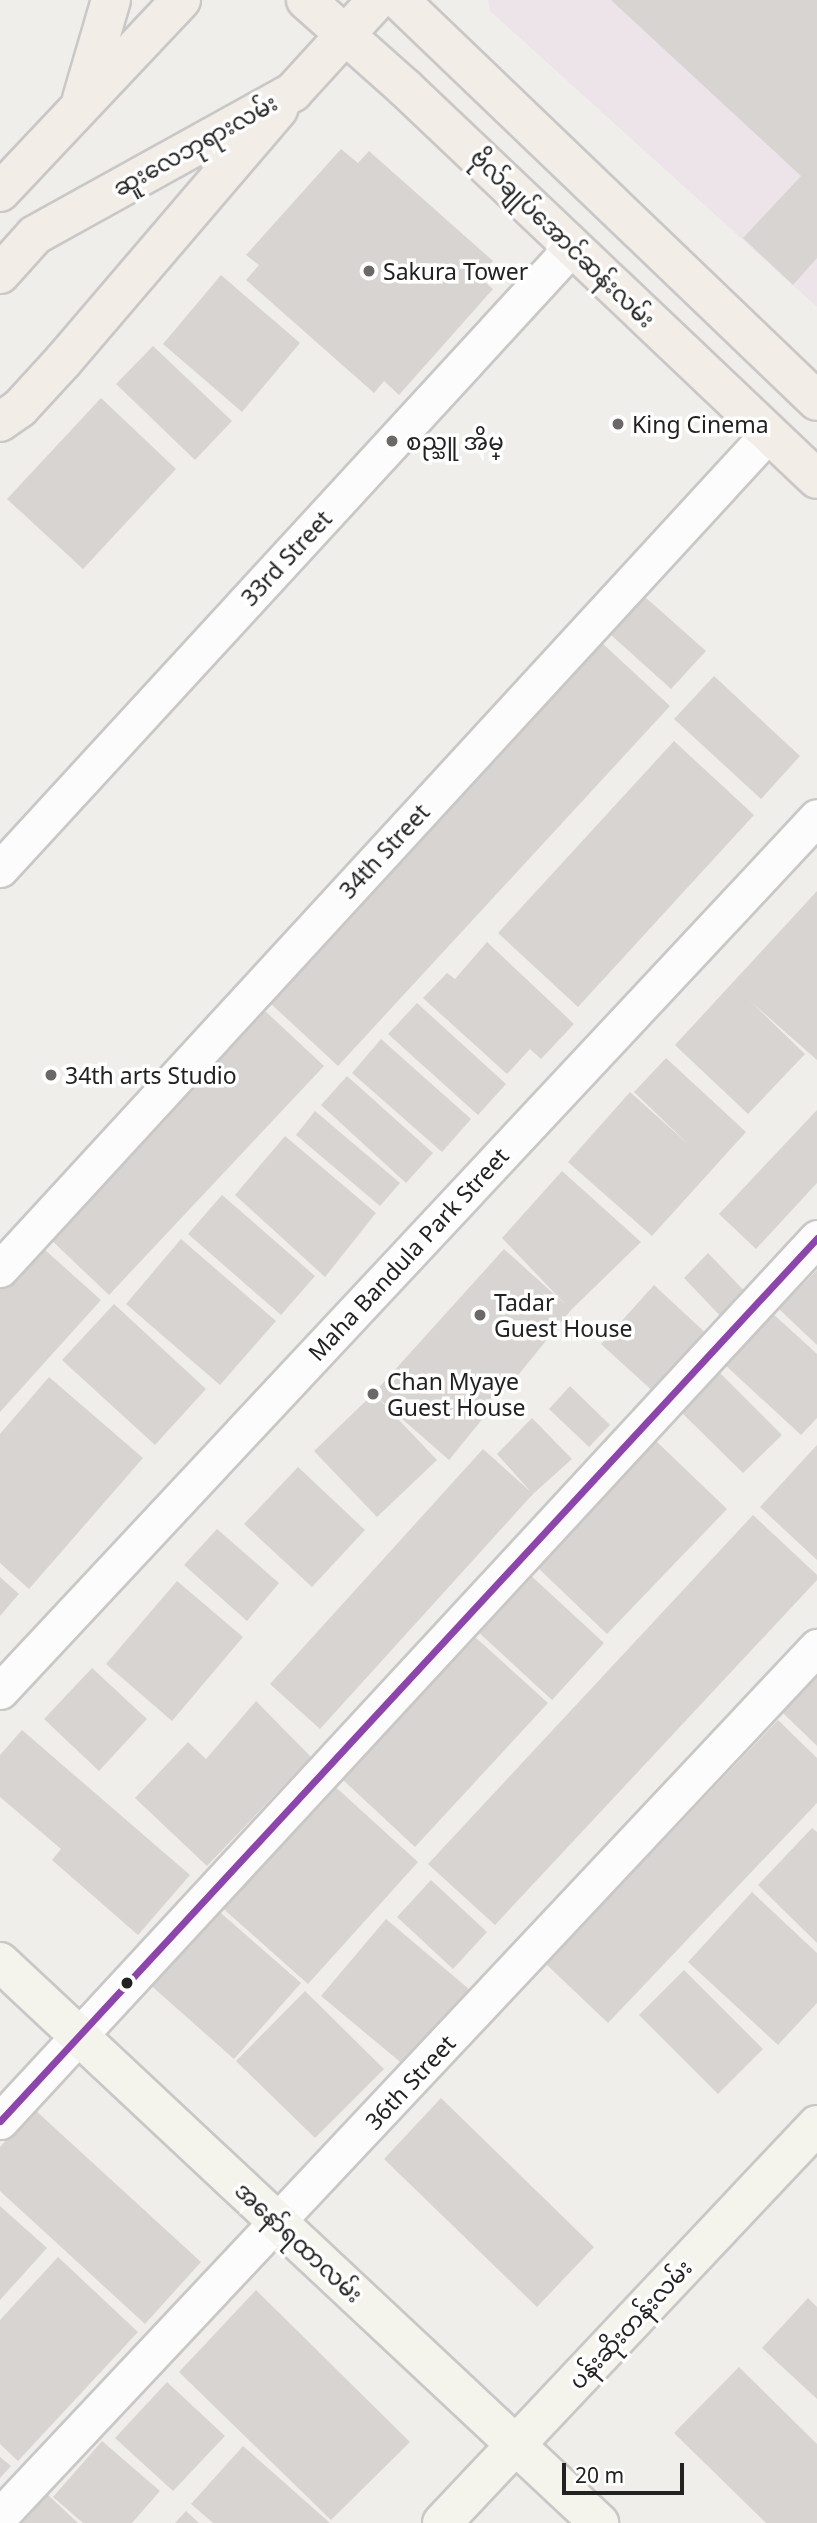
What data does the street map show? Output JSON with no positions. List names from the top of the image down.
{
  "streets": {
    "main road": [
      "ဆူးလေဘုရားလမ်း",
      "ဗိုလ်ချုပ်အောင်ဆန်းလမ်း",
      "အနော်ရထာလမ်း",
      "ပန်းဆိုးတန်းလမ်း"
    ],
    "street": [
      "33rd Street",
      "34th Street",
      "Maha Bandula Park Street",
      "36th Street"
    ]
  },
  "crossings": [
    ["ဆူးလေဘုရားလမ်း", "ဗိုလ်ချုပ်အောင်ဆန်းလမ်း"],
    ["ဗိုလ်ချုပ်အောင်ဆန်းလမ်း", "33rd Street"],
    ["ဗိုလ်ချုပ်အောင်ဆန်းလမ်း", "34th Street"],
    ["36th Street", "အနော်ရထာလမ်း"],
    ["အနော်ရထာလမ်း", "ပန်းဆိုးတန်းလမ်း"]
  ],
  "places": [
    "Sakura Tower",
    "King Cinema",
    "စည္သူ အိမ္",
    "34th arts Studio",
    "Tadar Guest House",
    "Chan Myaye Guest House"
  ],
  "scale_bar": "20 m"
}
